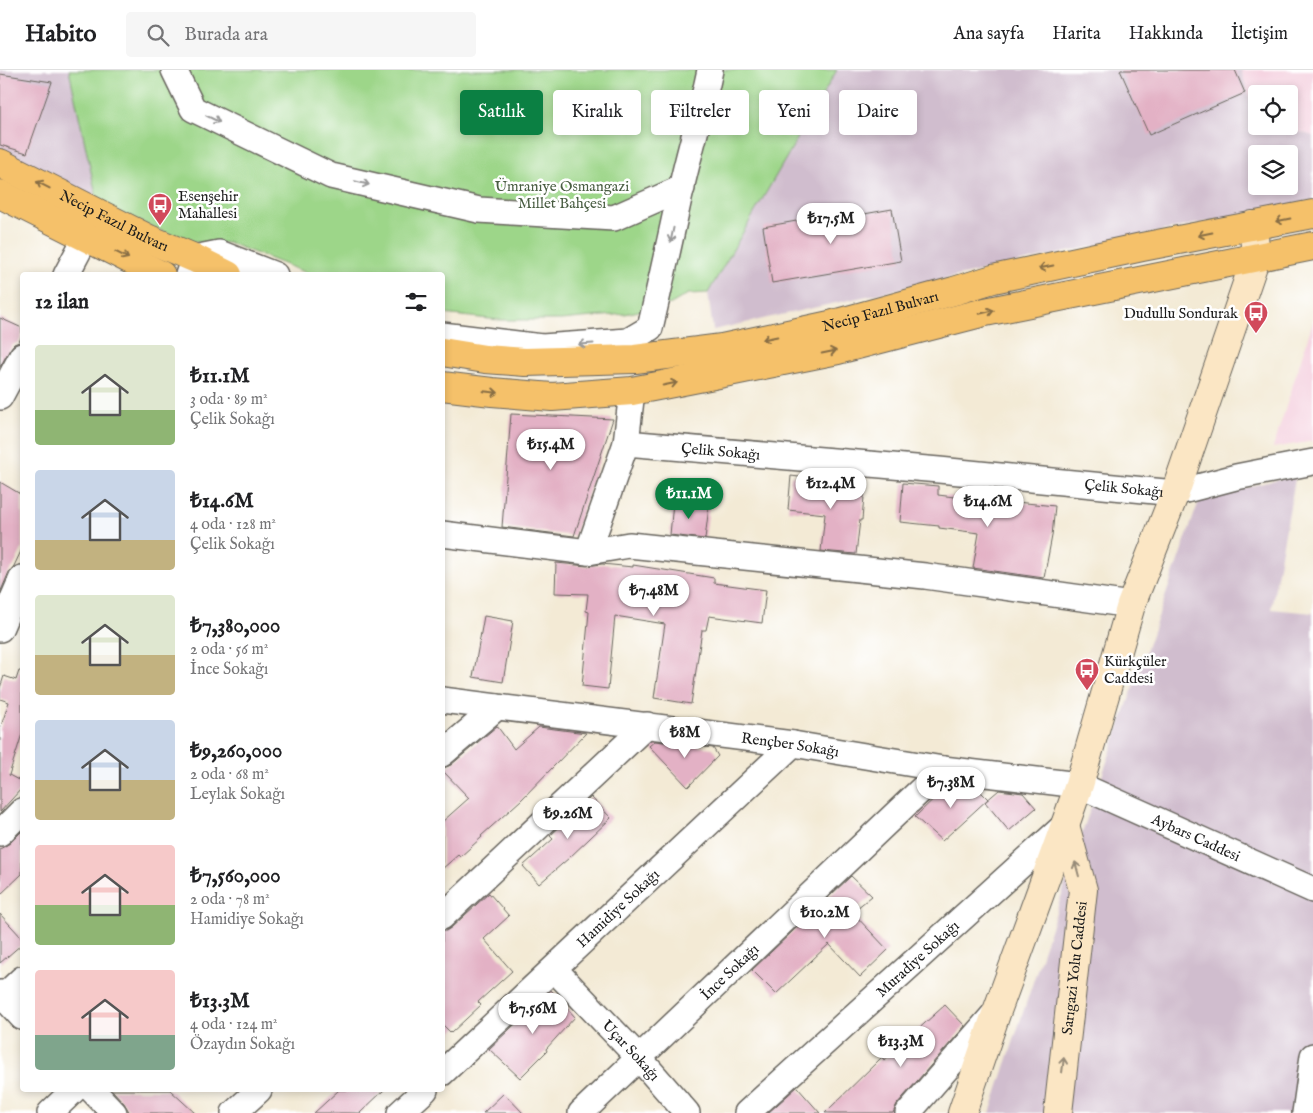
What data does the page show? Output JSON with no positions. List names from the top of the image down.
{
  "streets": {
    "main road": ["Necip Fazıl Bulvarı", "Sarıgazi Yolu Caddesi"],
    "street": [
      "Çelik Sokağı",
      "Rençber Sokağı",
      "Aybars Caddesi",
      "Hamidiye Sokağı",
      "Muradiye Sokağı",
      "İnce Sokağı",
      "Uçar Sokağı"
    ]
  },
  "crossings": [
    ["Rençber Sokağı", "Aybars Caddesi"],
    ["Rençber Sokağı", "Hamidiye Sokağı"],
    ["Rençber Sokağı", "İnce Sokağı"],
    ["Hamidiye Sokağı", "Uçar Sokağı"],
    ["Muradiye Sokağı", "Sarıgazi Yolu Caddesi"],
    ["İnce Sokağı", "Uçar Sokağı"]
  ],
  "parks": ["Ümraniye Osmangazi Millet Bahçesi"],
  "places": {
    "bus stop": ["Esenşehir Mahallesi", "Dudullu Sondurak", "Kürkçüler Caddesi"]
  },
  "page": {
    "header": "Habito",
    "search": "Burada ara",
    "nav": [
      "Ana sayfa",
      "Harita",
      "Hakkında",
      "İletişim"
    ],
    "chip": [
      "Satılık",
      "Kiralık",
      "Filtreler",
      "Yeni",
      "Daire"
    ],
    "price": [
      "₺17.5M",
      "₺15.4M",
      "₺12.4M",
      "₺11.1M",
      "₺14.6M",
      "₺7.48M",
      "₺8M",
      "₺7.38M",
      "₺9.26M",
      "₺10.2M",
      "₺7.56M",
      "₺13.3M"
    ],
    "heading": "12 ilan",
    "list": [
      {
        "name": "₺11.1M",
        "note": "3 oda · 89 m² · Çelik Sokağı"
      },
      {
        "name": "₺14.6M",
        "note": "4 oda · 128 m² · Çelik Sokağı"
      },
      {
        "name": "₺7,380,000",
        "note": "2 oda · 56 m² · İnce Sokağı"
      },
      {
        "name": "₺9,260,000",
        "note": "2 oda · 68 m² · Leylak Sokağı"
      },
      {
        "name": "₺7,560,000",
        "note": "2 oda · 78 m² · Hamidiye Sokağı"
      },
      {
        "name": "₺13.3M",
        "note": "4 oda · 124 m² · Özaydın Sokağı"
      }
    ]
  }
}
